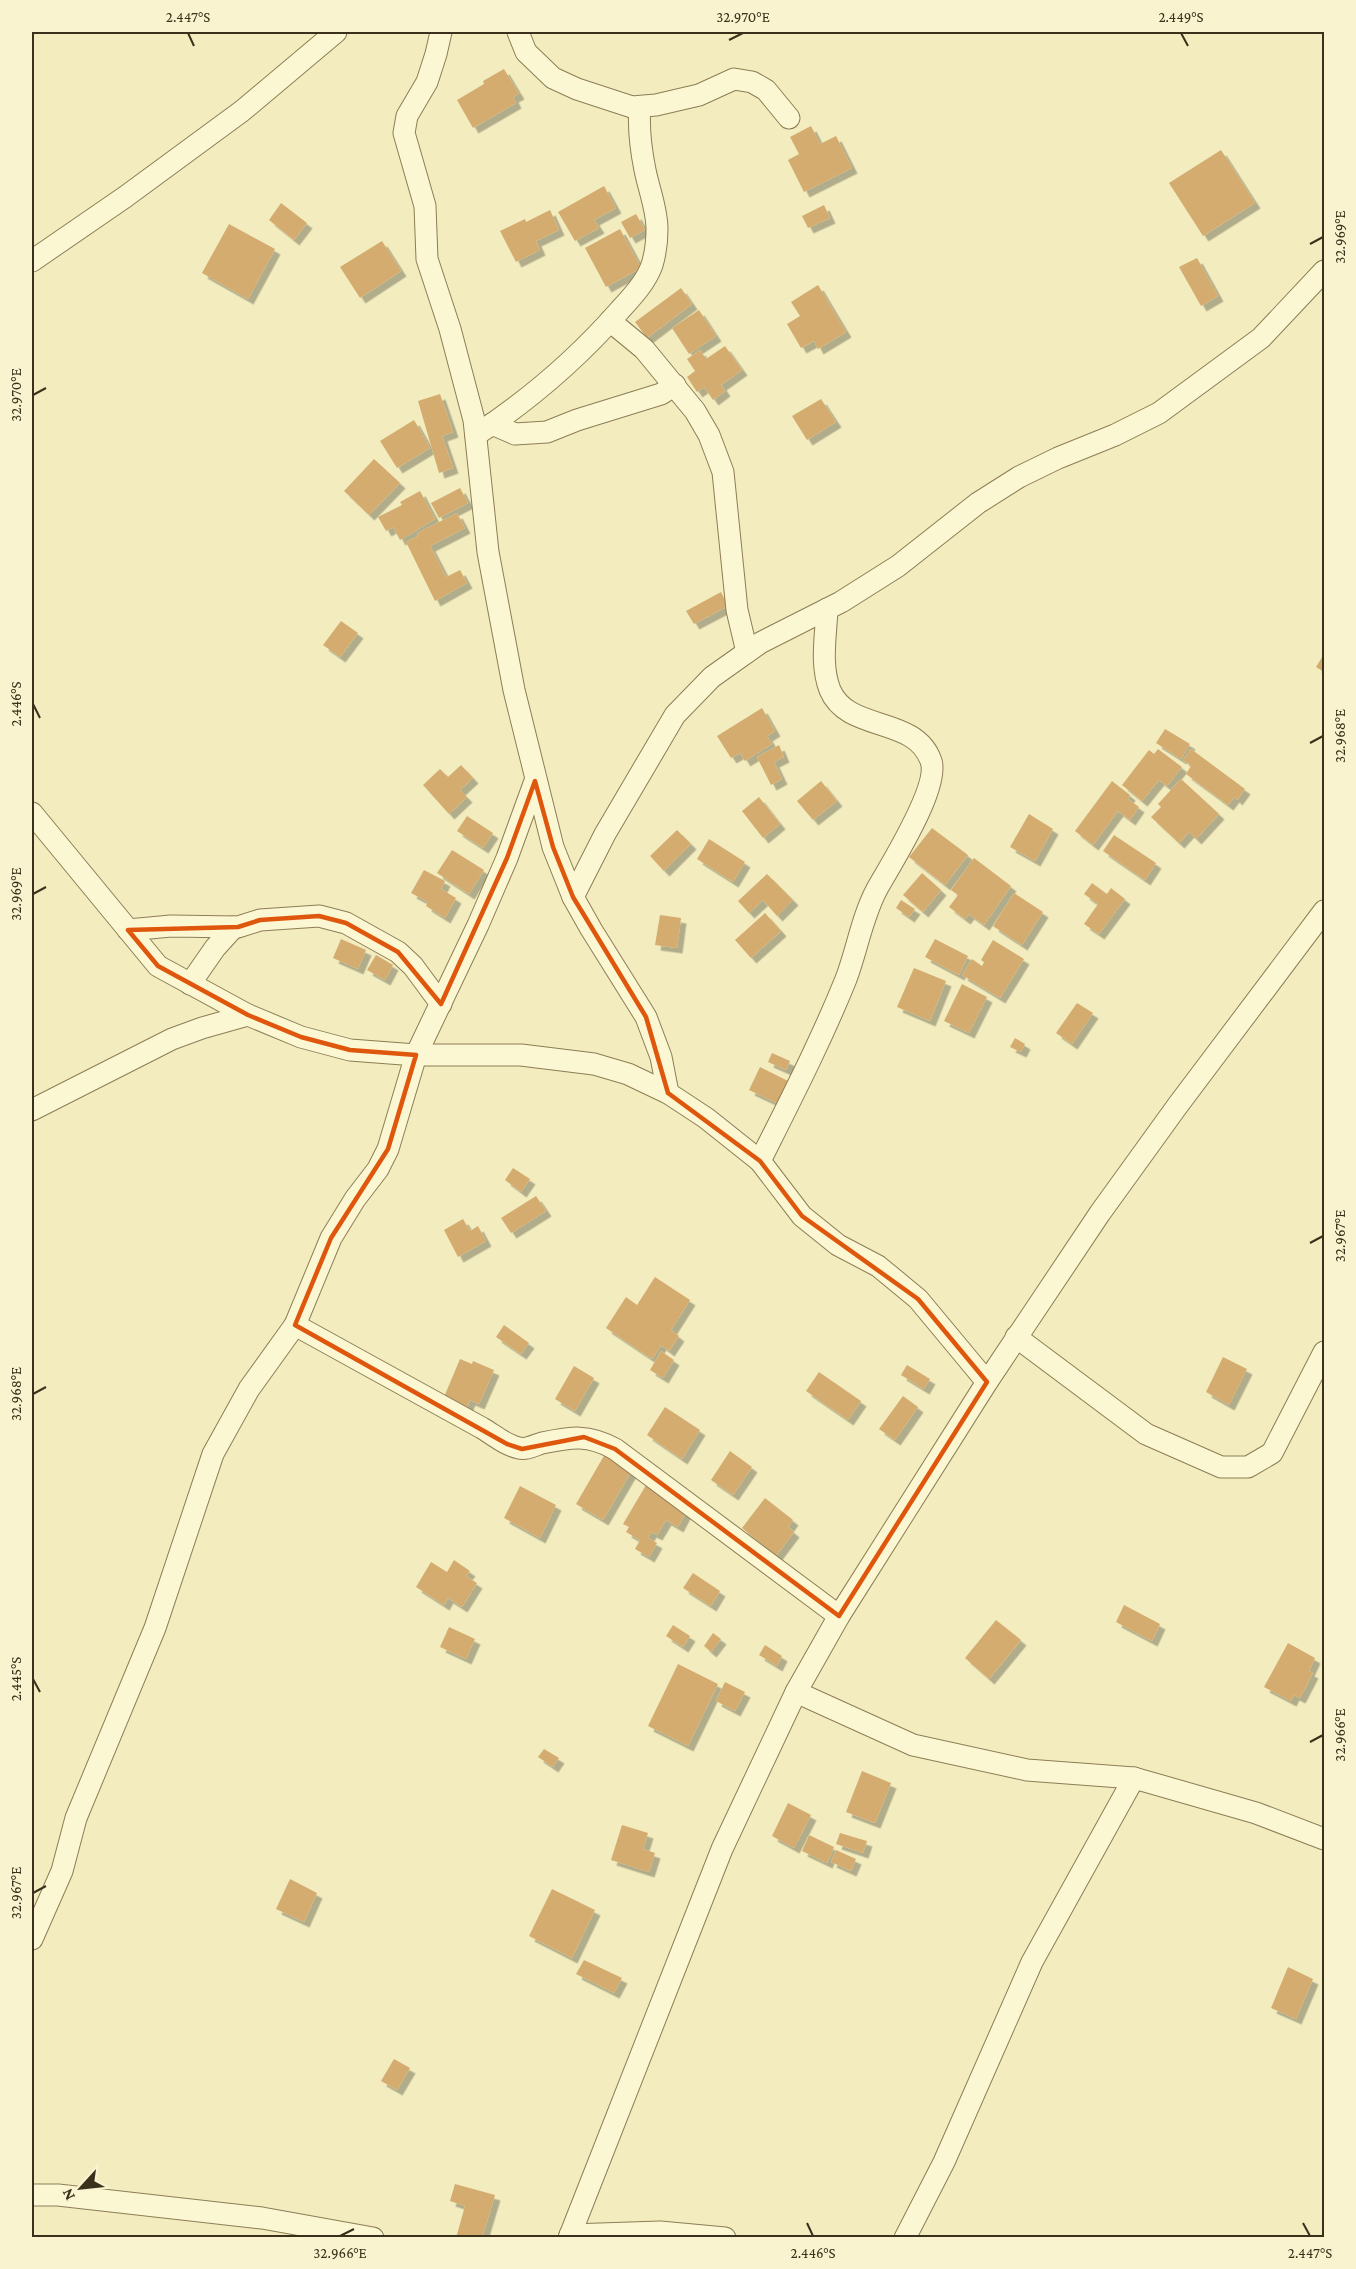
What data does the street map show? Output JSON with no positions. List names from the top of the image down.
{
  "north": "bottom left",
  "coordinates": [
    "2.447°S",
    "32.970°E",
    "2.449°S",
    "32.969°E",
    "2.446°S",
    "32.968°E",
    "32.967°E",
    "2.445°S",
    "32.966°E"
  ]
}
